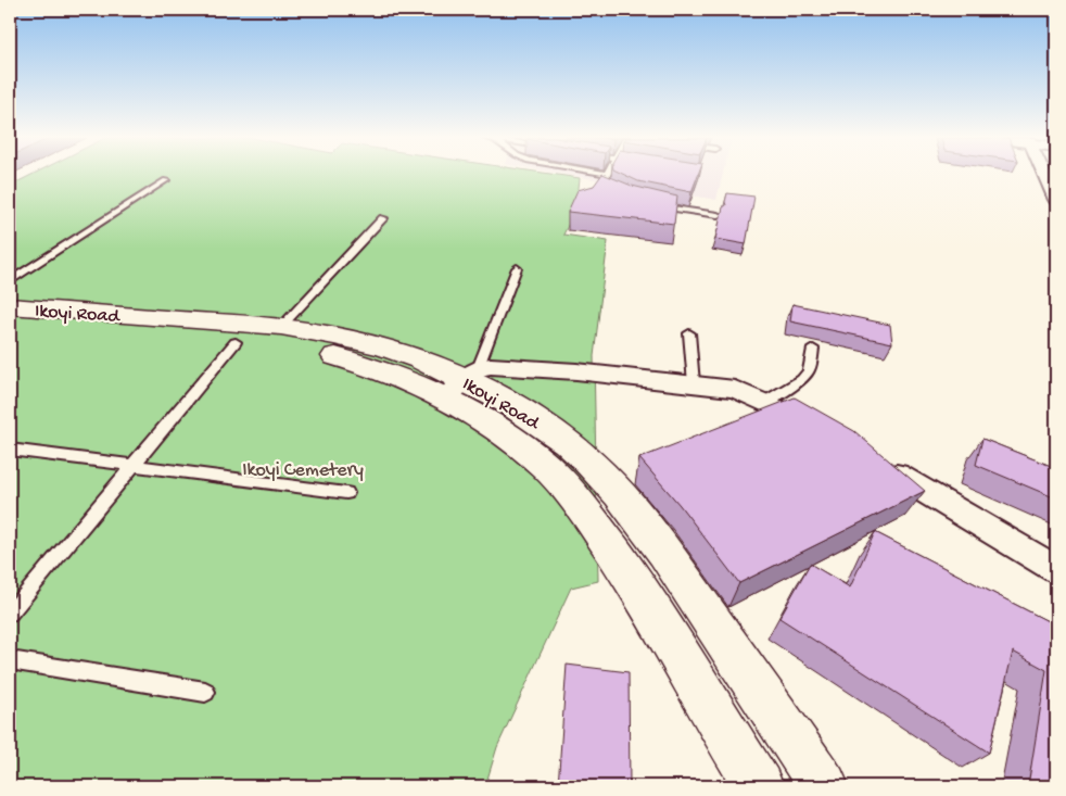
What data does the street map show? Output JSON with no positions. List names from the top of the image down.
{
  "streets": {
    "main road": ["Ikoyi Road"]
  },
  "parks": ["Ikoyi Cemetery"]
}
